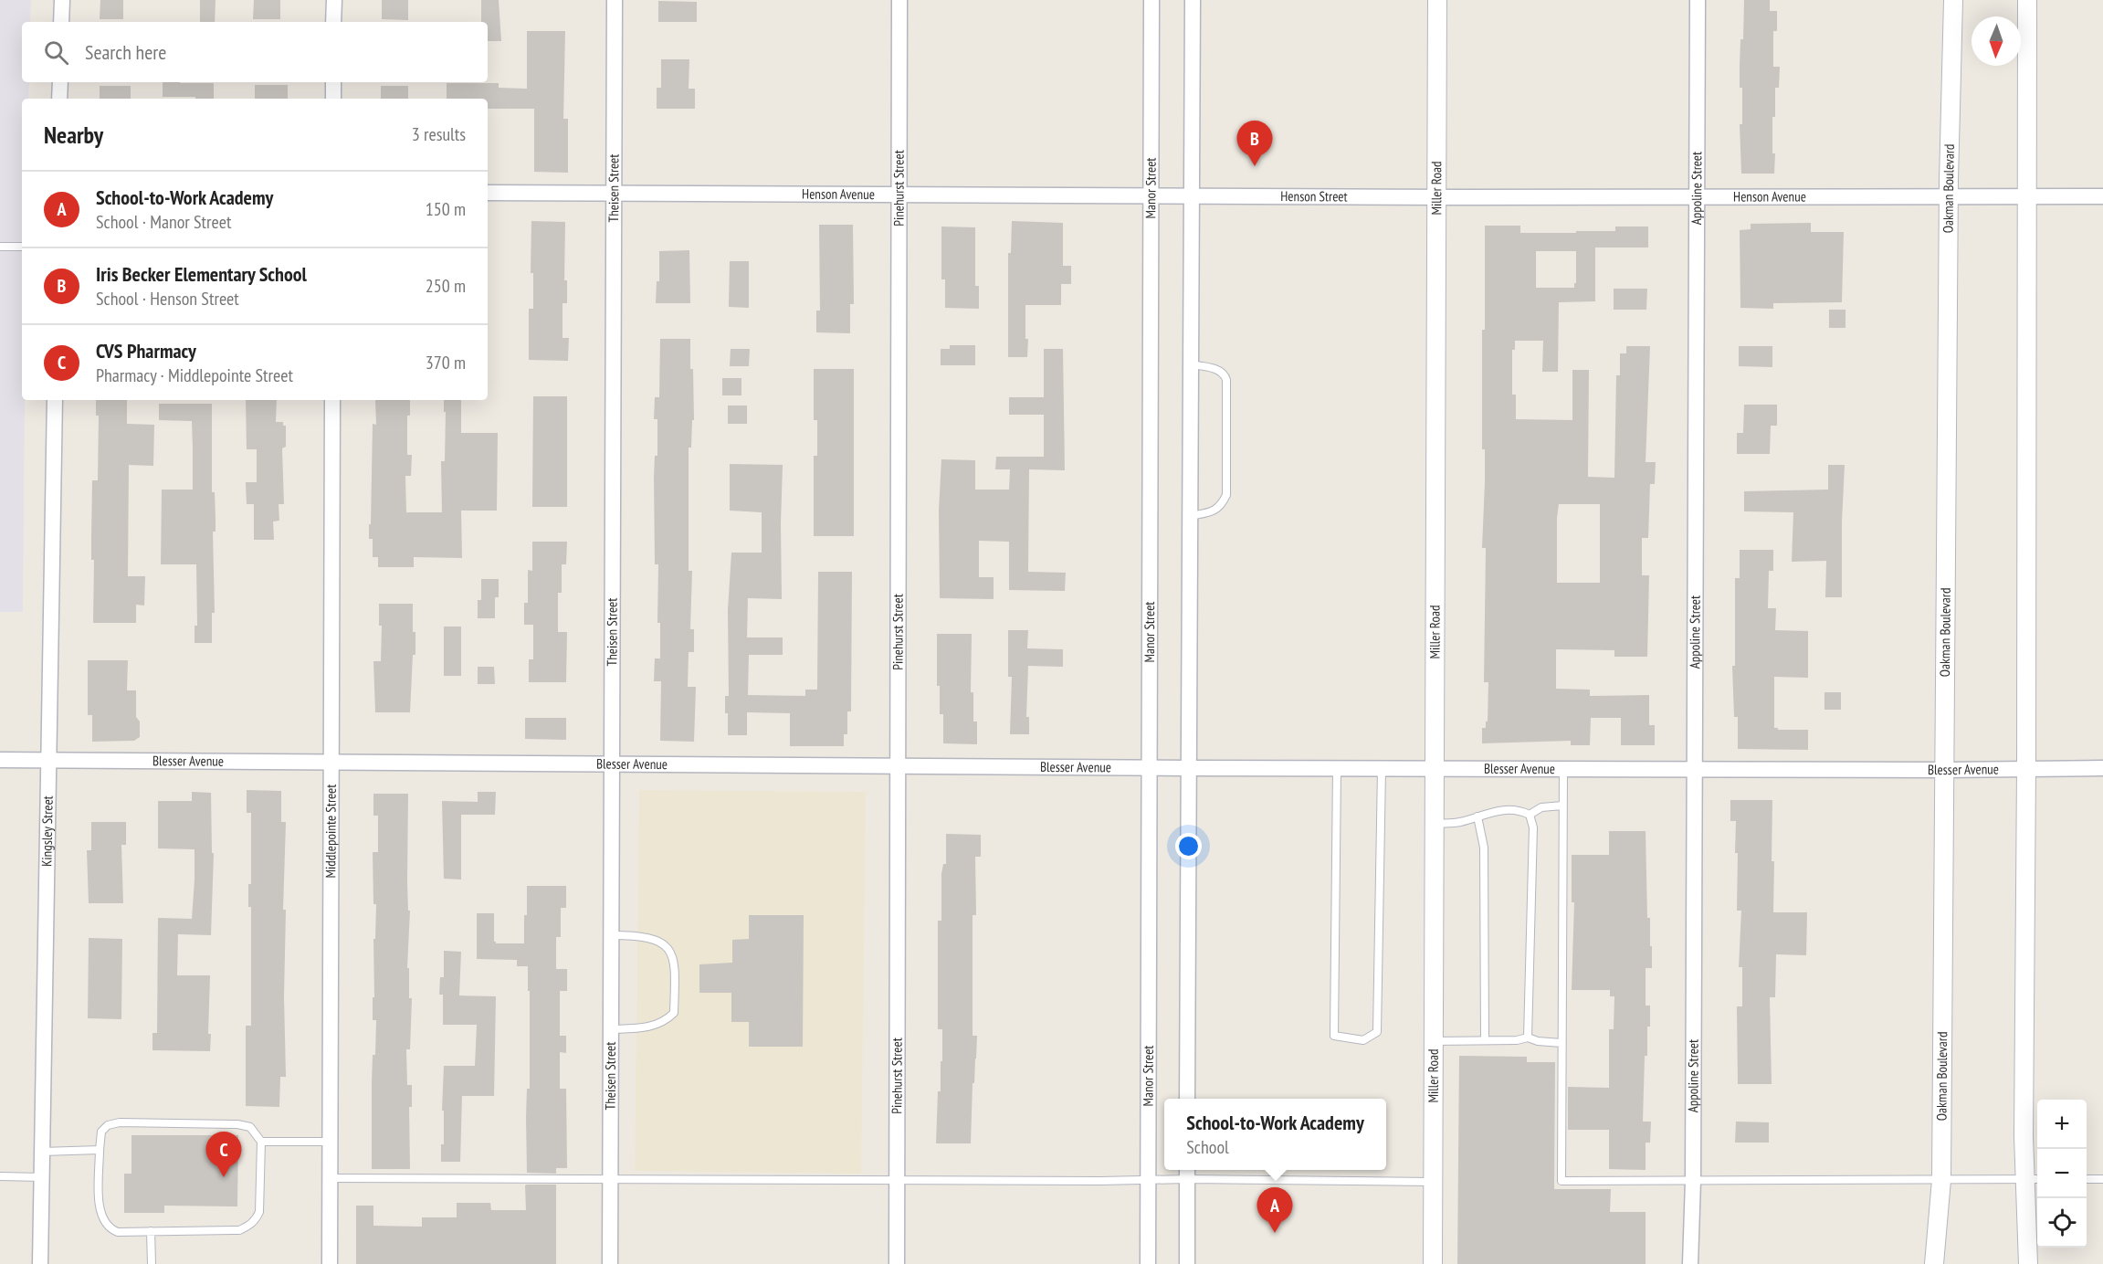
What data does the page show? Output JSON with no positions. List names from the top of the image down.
{
  "streets": {
    "street": [
      "Theisen Street",
      "Pinehurst Street",
      "Manor Street",
      "Miller Road",
      "Appoline Street",
      "Oakman Boulevard",
      "Henson Avenue",
      "Henson Street",
      "Blesser Avenue",
      "Kingsley Street",
      "Middlepointe Street"
    ]
  },
  "crossings": [
    ["Theisen Street", "Henson Avenue"],
    ["Theisen Street", "Blesser Avenue"],
    ["Pinehurst Street", "Henson Avenue"],
    ["Pinehurst Street", "Blesser Avenue"],
    ["Manor Street", "Henson Avenue"],
    ["Manor Street", "Blesser Avenue"],
    ["Miller Road", "Henson Avenue"],
    ["Miller Road", "Henson Street"],
    ["Miller Road", "Blesser Avenue"],
    ["Appoline Street", "Henson Avenue"],
    ["Appoline Street", "Blesser Avenue"],
    ["Oakman Boulevard", "Henson Avenue"],
    ["Oakman Boulevard", "Blesser Avenue"],
    ["Henson Avenue", "Henson Street"],
    ["Blesser Avenue", "Kingsley Street"],
    ["Blesser Avenue", "Middlepointe Street"]
  ],
  "north": "bottom",
  "page": {
    "search": "Search here",
    "heading": ["Nearby", "3 results"],
    "pins": ["B", "C", "A"],
    "list": [
      {
        "mark": "A",
        "name": "School-to-Work Academy",
        "note": "School · Manor Street",
        "value": "150 m"
      },
      {
        "mark": "B",
        "name": "Iris Becker Elementary School",
        "note": "School · Henson Street",
        "value": "250 m"
      },
      {
        "mark": "C",
        "name": "CVS Pharmacy",
        "note": "Pharmacy · Middlepointe Street",
        "value": "370 m"
      }
    ],
    "popup": ["School-to-Work Academy", "School"],
    "map_buttons": ["+", "−"]
  }
}
